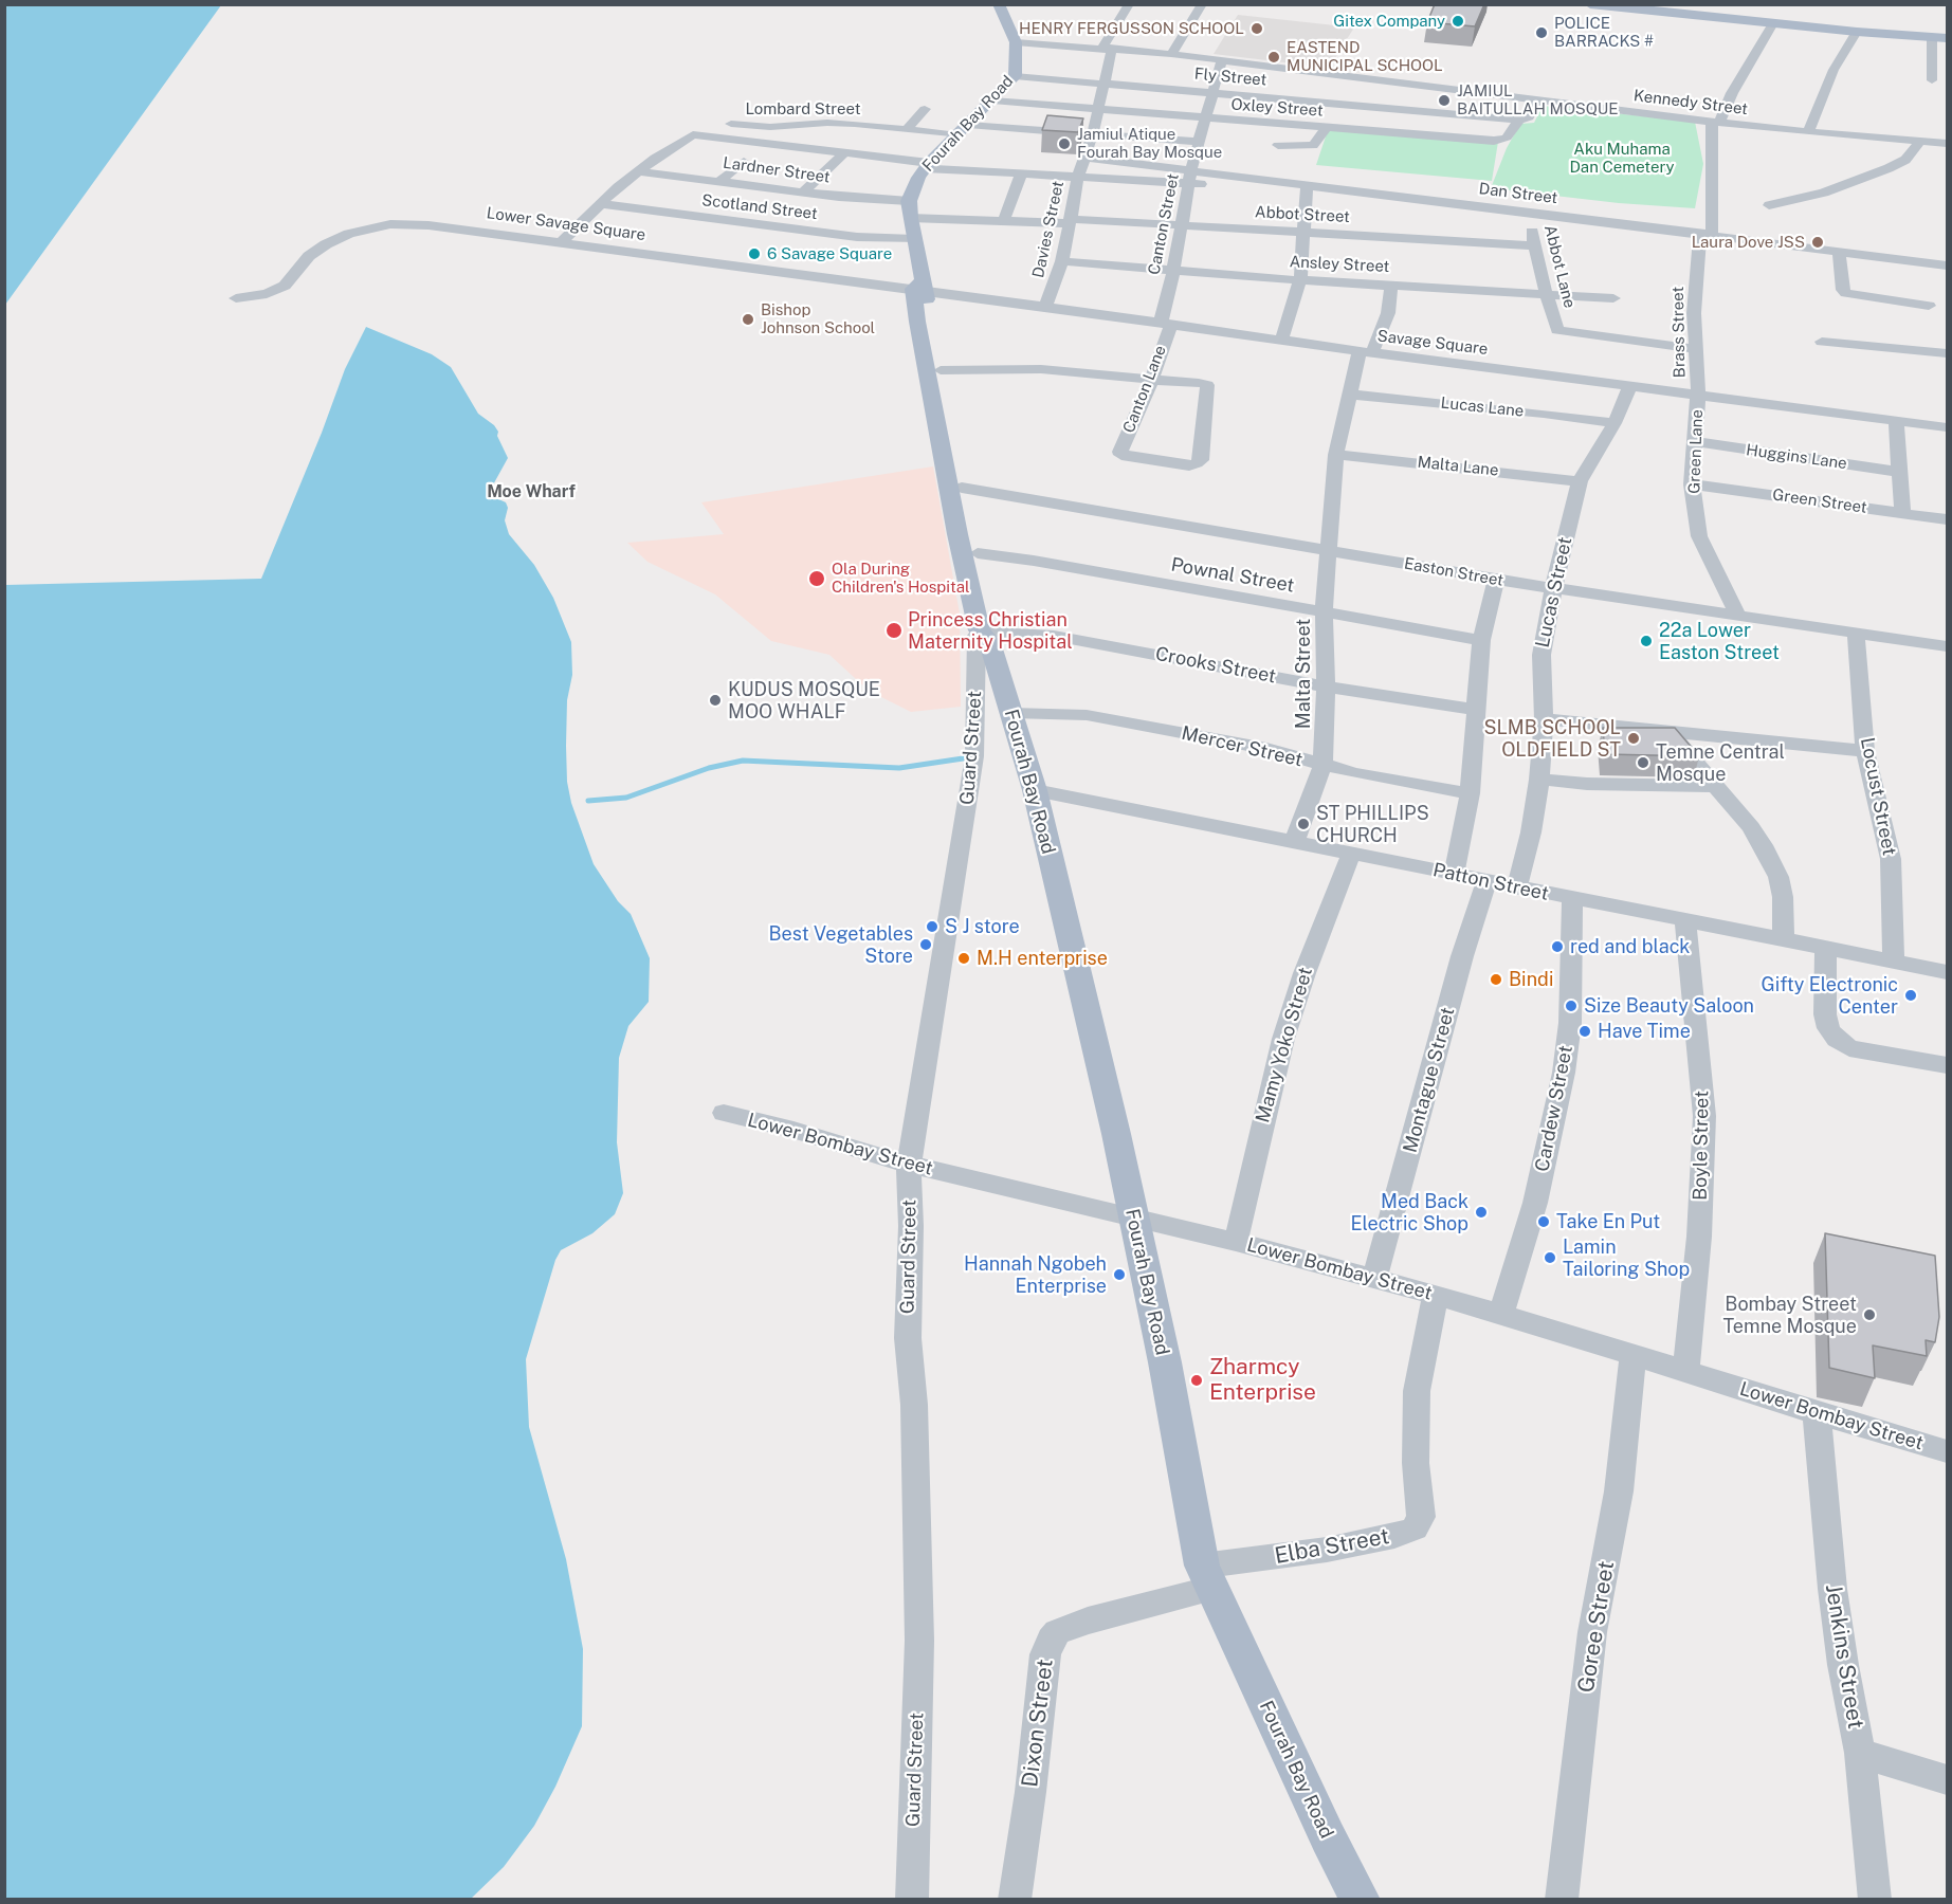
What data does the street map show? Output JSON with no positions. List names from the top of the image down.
{
  "streets": {
    "main road": ["Fourah Bay Road"],
    "street": [
      "Fly Street",
      "Kennedy Street",
      "Oxley Street",
      "Lombard Street",
      "Lardner Street",
      "Dan Street",
      "Scotland Street",
      "Abbot Street",
      "Lower Savage Square",
      "Canton Street",
      "Davies Street",
      "Ansley Street",
      "Abbot Lane",
      "Brass Street",
      "Savage Square",
      "Canton Lane",
      "Lucas Lane",
      "Green Lane",
      "Huggins Lane",
      "Malta Lane",
      "Green Street",
      "Easton Street",
      "Pownal Street",
      "Lucas Street",
      "Crooks Street",
      "Malta Street",
      "Mercer Street",
      "Guard Street",
      "Locust Street",
      "Patton Street",
      "Mamy Yoko Street",
      "Montague Street",
      "Cardew Street",
      "Lower Bombay Street",
      "Boyle Street",
      "Elba Street",
      "Goree Street",
      "Jenkins Street",
      "Dixon Street"
    ]
  },
  "crossings": [
    ["Fly Street", "Oxley Street"],
    ["Fly Street", "Fourah Bay Road"],
    ["Fly Street", "Canton Street"],
    ["Fly Street", "Davies Street"],
    ["Kennedy Street", "Oxley Street"],
    ["Kennedy Street", "Fourah Bay Road"],
    ["Kennedy Street", "Canton Street"],
    ["Kennedy Street", "Davies Street"],
    ["Kennedy Street", "Brass Street"],
    ["Oxley Street", "Fourah Bay Road"],
    ["Oxley Street", "Canton Street"],
    ["Oxley Street", "Davies Street"],
    ["Lombard Street", "Fourah Bay Road"],
    ["Lombard Street", "Canton Street"],
    ["Lombard Street", "Davies Street"],
    ["Fourah Bay Road", "Lardner Street"],
    ["Fourah Bay Road", "Scotland Street"],
    ["Fourah Bay Road", "Abbot Street"],
    ["Fourah Bay Road", "Lower Savage Square"],
    ["Fourah Bay Road", "Savage Square"],
    ["Fourah Bay Road", "Easton Street"],
    ["Fourah Bay Road", "Pownal Street"],
    ["Fourah Bay Road", "Crooks Street"],
    ["Fourah Bay Road", "Mercer Street"],
    ["Fourah Bay Road", "Guard Street"],
    ["Fourah Bay Road", "Patton Street"],
    ["Fourah Bay Road", "Lower Bombay Street"],
    ["Fourah Bay Road", "Elba Street"],
    ["Fourah Bay Road", "Dixon Street"],
    ["Lardner Street", "Dan Street"],
    ["Lardner Street", "Canton Street"],
    ["Lardner Street", "Davies Street"],
    ["Dan Street", "Canton Street"],
    ["Dan Street", "Davies Street"],
    ["Dan Street", "Abbot Lane"],
    ["Dan Street", "Brass Street"],
    ["Abbot Street", "Canton Street"],
    ["Abbot Street", "Davies Street"],
    ["Abbot Street", "Abbot Lane"],
    ["Lower Savage Square", "Savage Square"],
    ["Canton Street", "Ansley Street"],
    ["Canton Street", "Savage Square"],
    ["Canton Street", "Canton Lane"],
    ["Davies Street", "Ansley Street"],
    ["Davies Street", "Savage Square"],
    ["Ansley Street", "Abbot Lane"],
    ["Ansley Street", "Malta Street"],
    ["Abbot Lane", "Brass Street"],
    ["Brass Street", "Savage Square"],
    ["Brass Street", "Green Lane"],
    ["Savage Square", "Canton Lane"],
    ["Savage Square", "Green Lane"],
    ["Savage Square", "Lucas Street"],
    ["Savage Square", "Malta Street"],
    ["Lucas Lane", "Lucas Street"],
    ["Lucas Lane", "Malta Street"],
    ["Green Lane", "Huggins Lane"],
    ["Green Lane", "Green Street"],
    ["Green Lane", "Easton Street"],
    ["Malta Lane", "Lucas Street"],
    ["Malta Lane", "Malta Street"],
    ["Easton Street", "Lucas Street"],
    ["Easton Street", "Malta Street"],
    ["Easton Street", "Locust Street"],
    ["Pownal Street", "Malta Street"],
    ["Lucas Street", "Patton Street"],
    ["Crooks Street", "Malta Street"],
    ["Crooks Street", "Guard Street"],
    ["Malta Street", "Mercer Street"],
    ["Malta Street", "Patton Street"],
    ["Guard Street", "Lower Bombay Street"],
    ["Locust Street", "Patton Street"],
    ["Patton Street", "Mamy Yoko Street"],
    ["Patton Street", "Montague Street"],
    ["Patton Street", "Cardew Street"],
    ["Patton Street", "Boyle Street"],
    ["Mamy Yoko Street", "Lower Bombay Street"],
    ["Montague Street", "Lower Bombay Street"],
    ["Cardew Street", "Lower Bombay Street"],
    ["Lower Bombay Street", "Boyle Street"],
    ["Lower Bombay Street", "Elba Street"],
    ["Lower Bombay Street", "Goree Street"],
    ["Lower Bombay Street", "Jenkins Street"],
    ["Elba Street", "Dixon Street"]
  ],
  "districts": ["Moe Wharf"],
  "parks": ["Aku Muhama Dan Cemetery"],
  "places": [
    "Gitex Company",
    "HENRY FERGUSSON SCHOOL",
    "POLICE BARRACKS #",
    "EASTEND MUNICIPAL SCHOOL",
    "JAMIUL BAITULLAH MOSQUE",
    "Jamiul Atique Fourah Bay Mosque",
    "Laura Dove JSS",
    "6 Savage Square",
    "Bishop Johnson School",
    "Ola During Children's Hospital",
    "Princess Christian Maternity Hospital",
    "22a Lower Easton Street",
    "KUDUS MOSQUE MOO WHALF",
    "SLMB SCHOOL OLDFIELD ST",
    "Temne Central Mosque",
    "ST PHILLIPS CHURCH",
    "S J store",
    "Best Vegetables Store",
    "red and black",
    "M.H enterprise",
    "Bindi",
    "Gifty Electronic Center",
    "Size Beauty Saloon",
    "Have Time",
    "Med Back Electric Shop",
    "Take En Put",
    "Lamin Tailoring Shop",
    "Hannah Ngobeh Enterprise",
    "Bombay Street Temne Mosque",
    "Zharmcy Enterprise"
  ]
}
